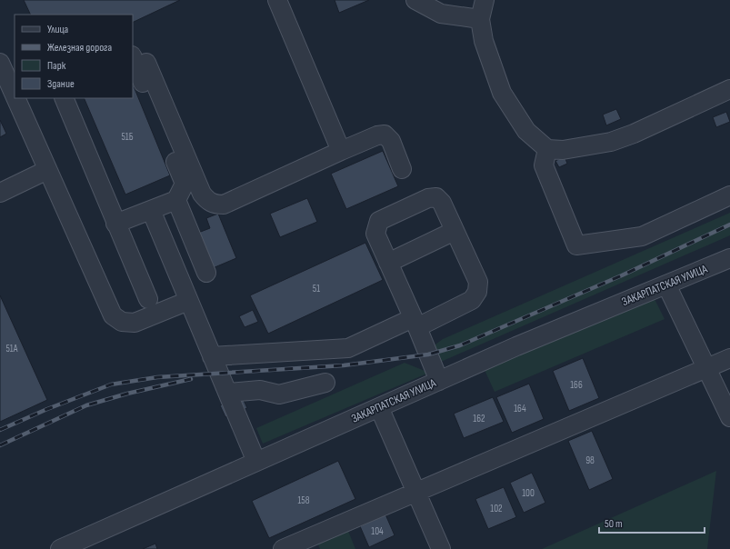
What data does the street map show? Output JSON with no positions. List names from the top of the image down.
{
  "streets": {
    "street": ["ЗАКАРПАТСКАЯ УЛИЦА"]
  },
  "house_numbers": [
    "51Б",
    "51",
    "51А",
    "166",
    "164",
    "162",
    "98",
    "100",
    "158",
    "102",
    "104"
  ],
  "legend": [
    "Улица",
    "Железная дорога",
    "Парк",
    "Здание"
  ],
  "scale_bar": "50 m"
}
